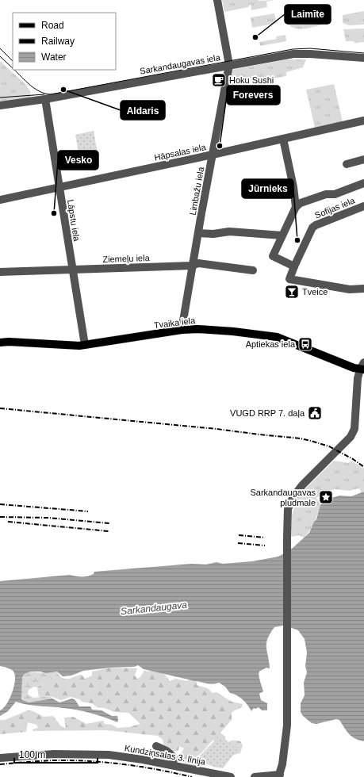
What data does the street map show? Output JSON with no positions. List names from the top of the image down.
{
  "streets": {
    "main road": ["Tvaika iela"],
    "street": [
      "Sarkandaugavas iela",
      "Hāpsalas iela",
      "Limbažu iela",
      "Sofijas iela",
      "Lāpstu iela",
      "Ziemeļu iela",
      "Kundziņsalas 3. līnija"
    ]
  },
  "crossings": [
    ["Sarkandaugavas iela", "Limbažu iela"],
    ["Sarkandaugavas iela", "Lāpstu iela"],
    ["Hāpsalas iela", "Limbažu iela"],
    ["Hāpsalas iela", "Lāpstu iela"],
    ["Limbažu iela", "Ziemeļu iela"],
    ["Limbažu iela", "Tvaika iela"],
    ["Lāpstu iela", "Ziemeļu iela"],
    ["Lāpstu iela", "Tvaika iela"]
  ],
  "water": ["Sarkandaugava"],
  "places": {
    "other": [
      "Laimīte",
      "Aldaris",
      "Forevers",
      "Vesko",
      "Jūrnieks"
    ],
    "cafe": ["Hoku Sushi"],
    "bar": ["Tveice"],
    "bus stop": ["Aptiekas iela"],
    "public building": ["VUGD RRP 7. daļa"],
    "place": ["Sarkandaugavas pludmale"]
  },
  "legend": ["Road", "Railway", "Water"],
  "scale_bar": "100 m"
}
